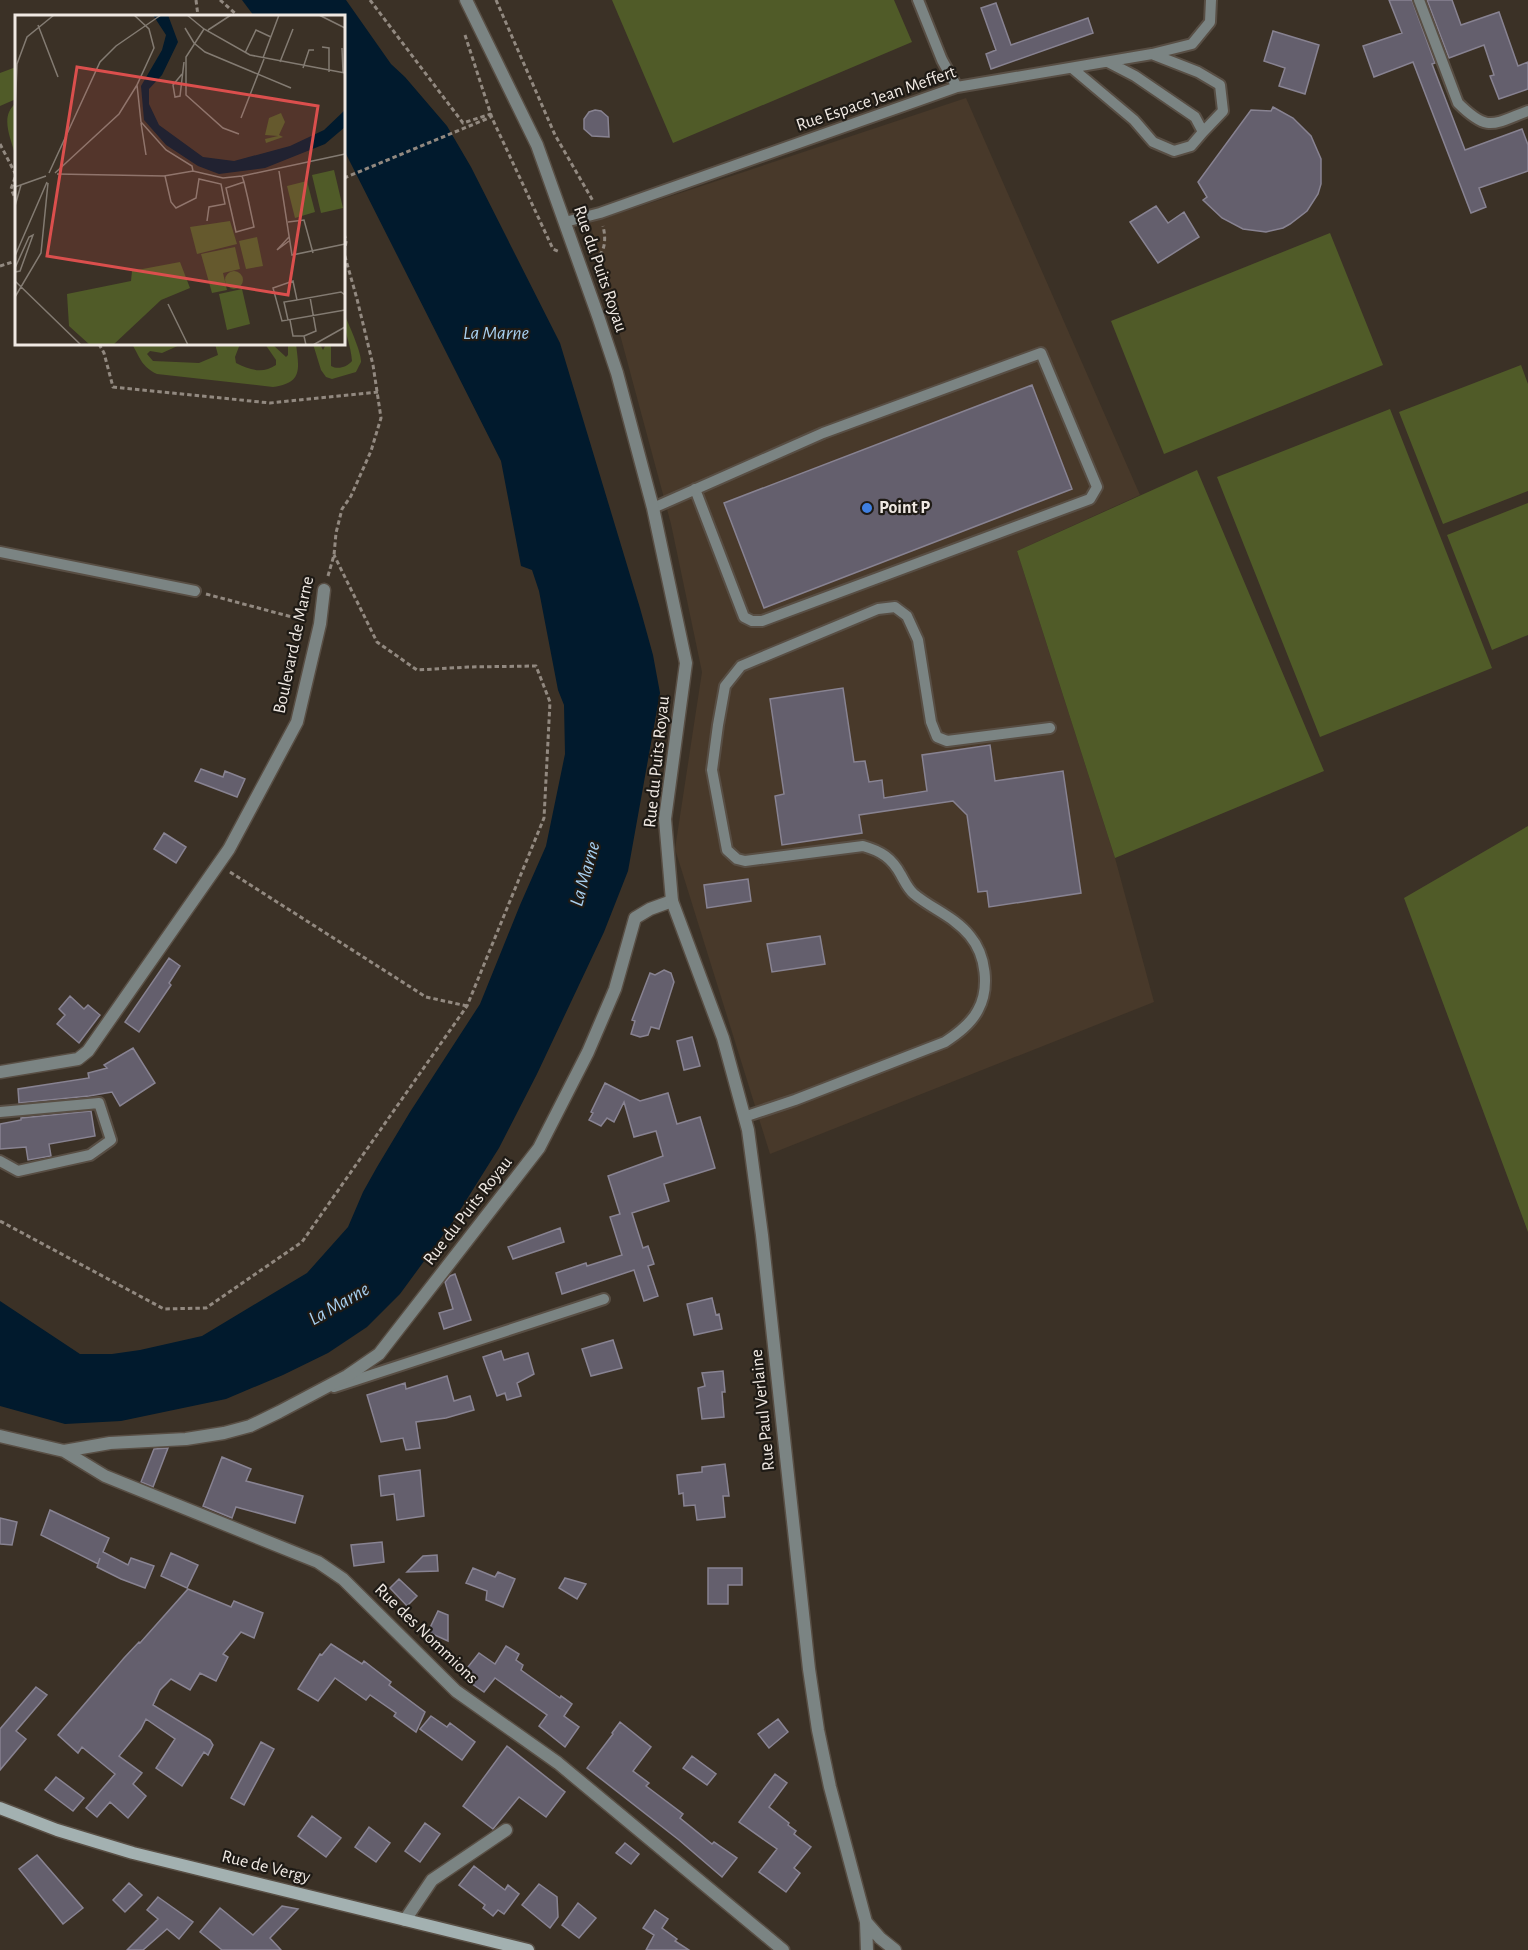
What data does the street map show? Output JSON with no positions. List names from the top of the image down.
{
  "streets": {
    "main road": ["Rue de Vergy"],
    "street": [
      "Rue du Puits Royau",
      "Boulevard de Marne",
      "Rue Paul Verlaine",
      "Rue des Nommions"
    ],
    "lane": ["Rue Espace Jean Meffert"]
  },
  "crossings": [
    ["Rue Espace Jean Meffert", "Rue du Puits Royau"],
    ["Rue du Puits Royau", "Rue Paul Verlaine"],
    ["Rue du Puits Royau", "Rue des Nommions"]
  ],
  "water": ["La Marne"],
  "places": ["Point P"]
}
